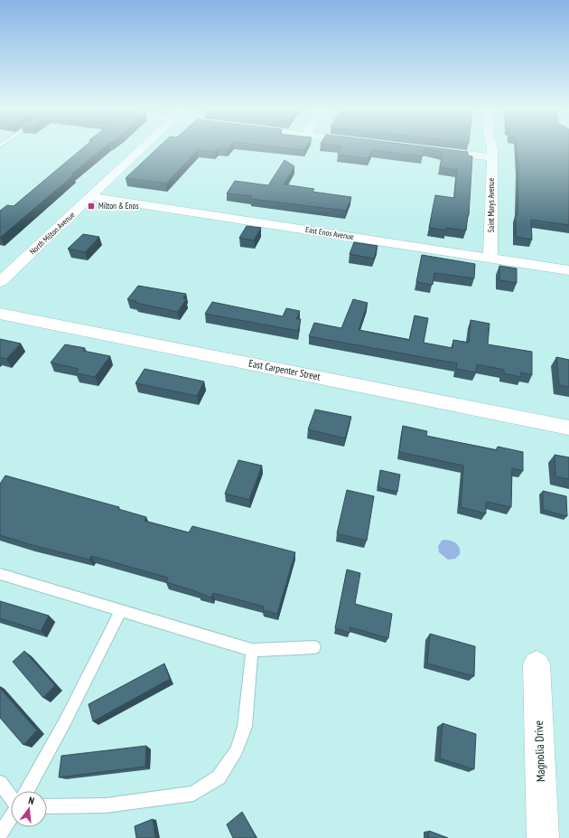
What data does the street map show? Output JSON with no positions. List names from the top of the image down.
{
  "streets": {
    "street": [
      "Saint Marys Avenue",
      "North Milton Avenue",
      "East Enos Avenue",
      "East Carpenter Street",
      "Magnolia Drive"
    ]
  },
  "crossings": [
    ["Saint Marys Avenue", "East Enos Avenue"],
    ["North Milton Avenue", "East Enos Avenue"]
  ],
  "places": {
    "transit": ["Milton & Enos"]
  },
  "north": "top"
}
